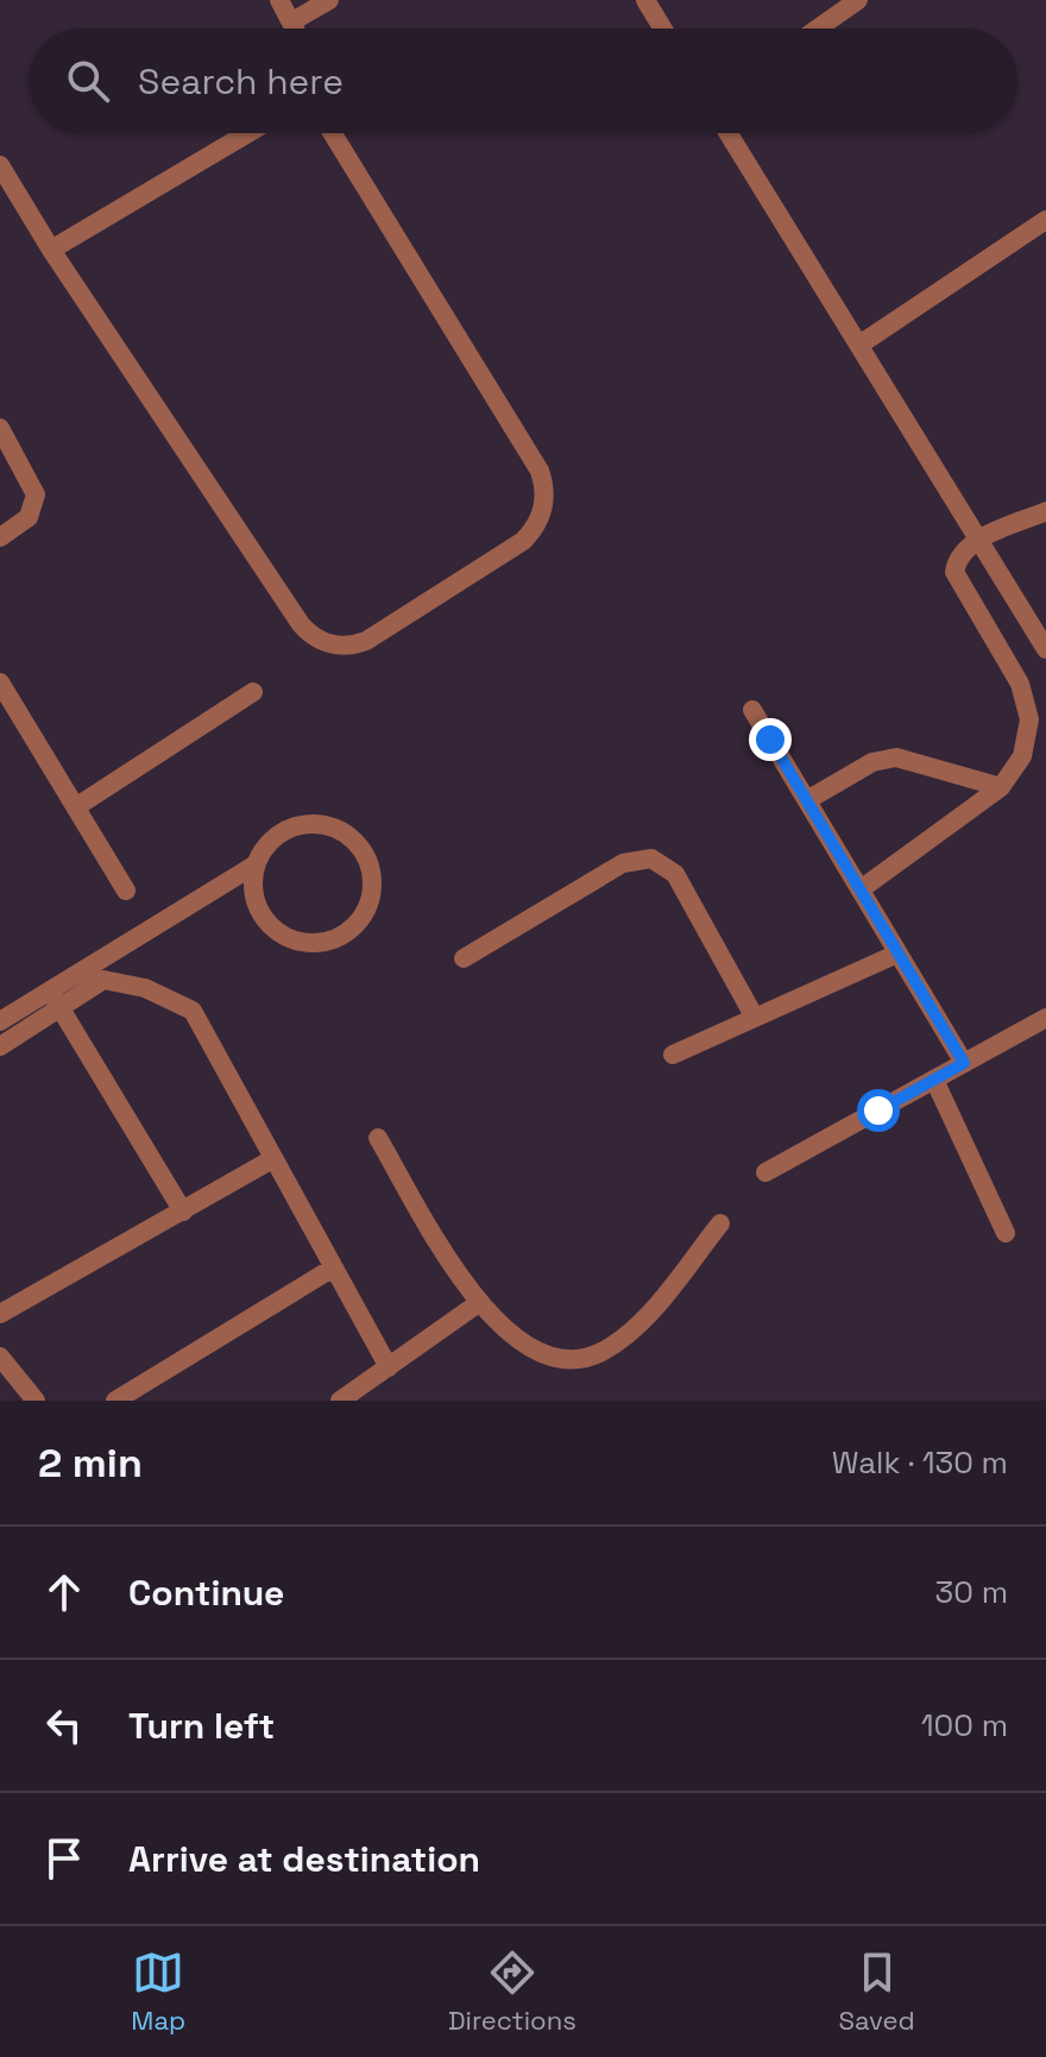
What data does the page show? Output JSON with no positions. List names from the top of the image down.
{
  "page": {
    "search": "Search here",
    "heading": ["2 min", "Walk · 130 m"],
    "list": [
      ["Continue", "30 m"],
      ["Turn left", "100 m"],
      "Arrive at destination"
    ],
    "nav": ["Map", "Directions", "Saved"]
  }
}
